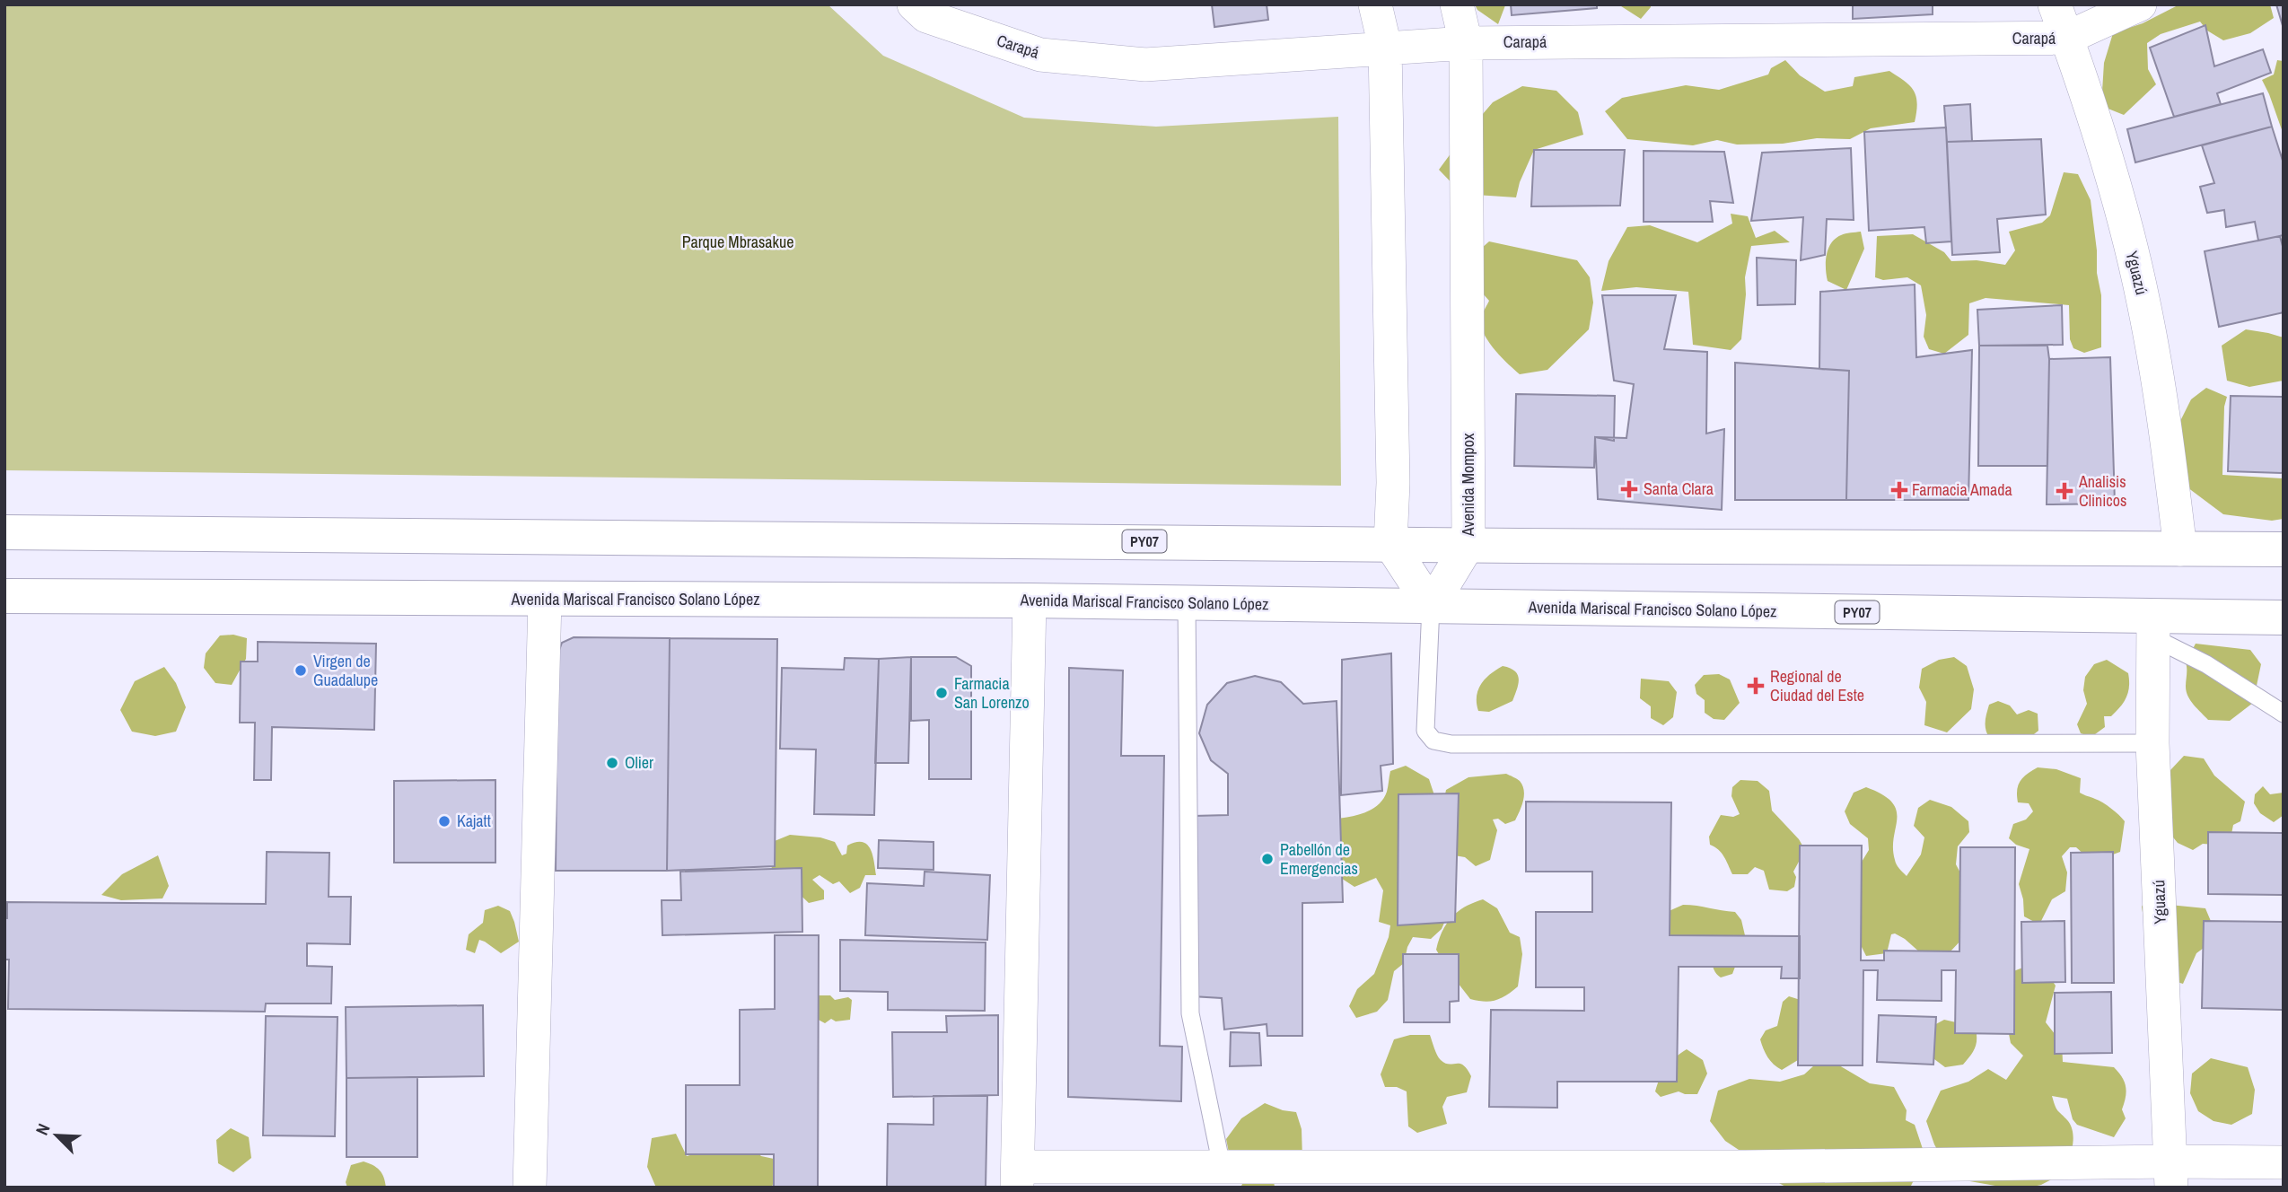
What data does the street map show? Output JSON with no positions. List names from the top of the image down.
{
  "streets": {
    "main road": ["PY07", "Avenida Mariscal Francisco Solano López"],
    "street": ["Carapá", "Yguazú", "Avenida Mompox"]
  },
  "crossings": [
    ["Carapá", "Yguazú"],
    ["Carapá", "Avenida Mompox"],
    ["Yguazú", "PY07"],
    ["Yguazú", "Avenida Mariscal Francisco Solano López"],
    ["Avenida Mompox", "PY07"],
    ["Avenida Mompox", "Avenida Mariscal Francisco Solano López"]
  ],
  "parks": ["Parque Mbrasakue"],
  "places": {
    "health": [
      "Santa Clara",
      "Farmacia Amada",
      "Analisis Clinicos",
      "Regional de Ciudad del Este"
    ],
    "other": [
      "Virgen de Guadalupe",
      "Farmacia San Lorenzo",
      "Olier",
      "Kajatt",
      "Pabellón de Emergencias"
    ]
  },
  "north": "top left"
}
